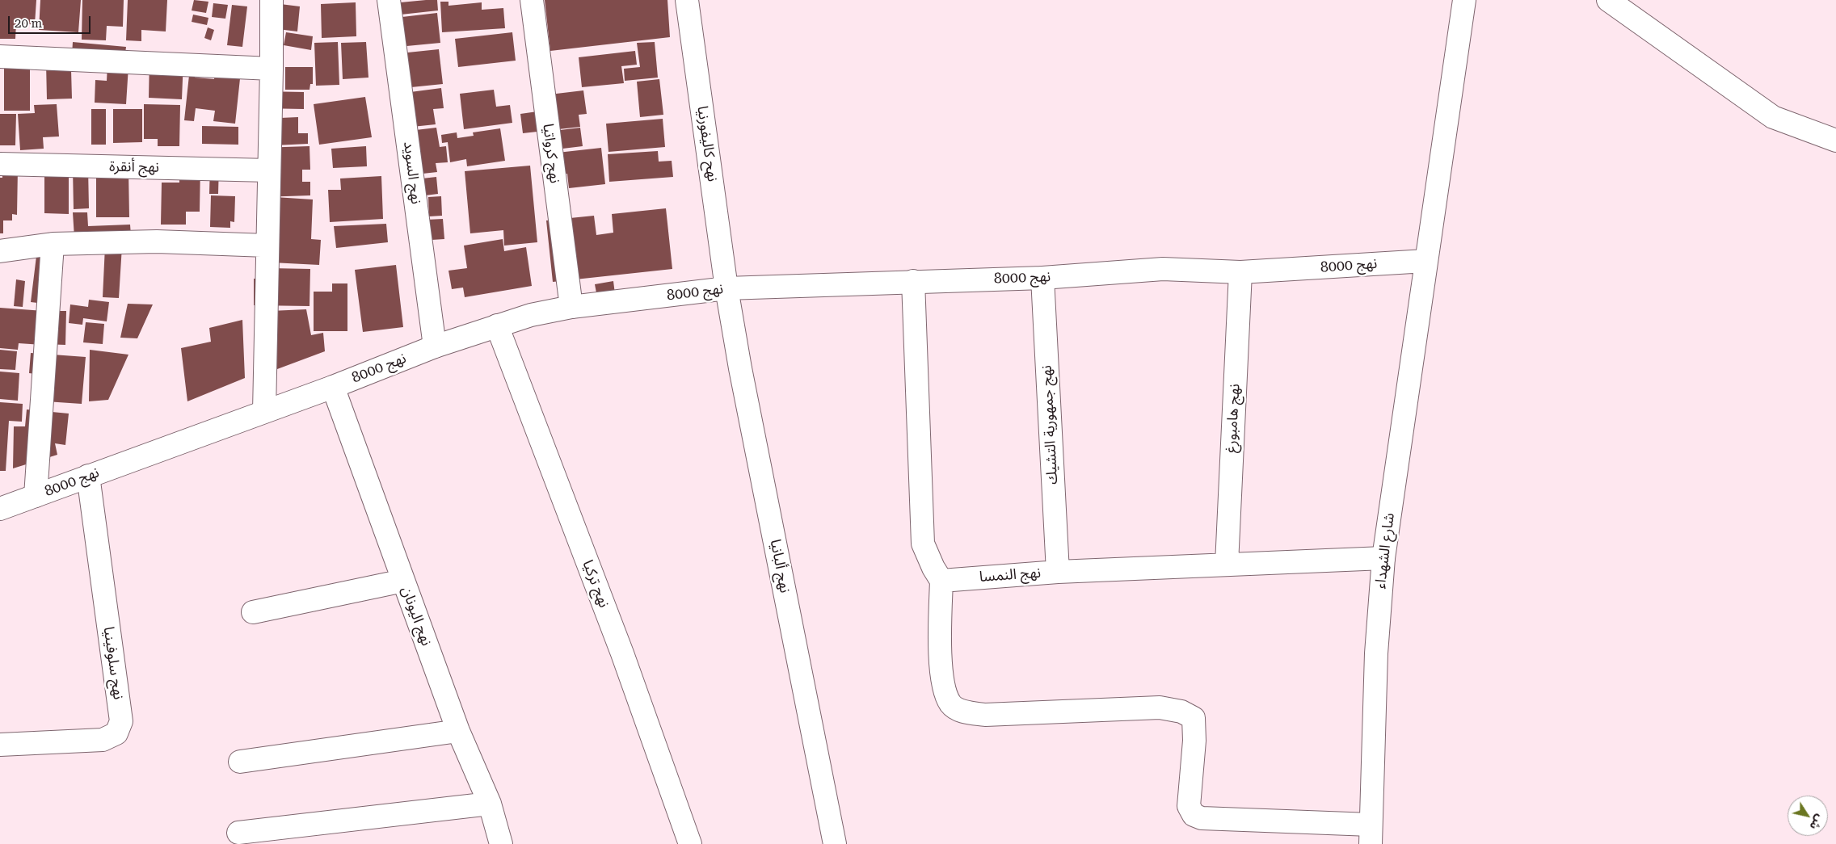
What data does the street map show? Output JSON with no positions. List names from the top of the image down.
{
  "streets": {
    "street": [
      "نهح كاليفورنيا",
      "نهج كرواتيا",
      "نهج أنقرة",
      "نهج السويد",
      "نهج 8000",
      "نهج هامبورغ",
      "نهج جمهورية التشيك",
      "شارع الشهداء",
      "نهج ألبانيا",
      "نهج النمسا",
      "نهج تركيا",
      "نهج اليونان",
      "نهج سلوفينيا"
    ]
  },
  "crossings": [
    ["نهح كاليفورنيا", "نهج 8000"],
    ["نهح كاليفورنيا", "نهج ألبانيا"],
    ["نهج كرواتيا", "نهج 8000"],
    ["نهج السويد", "نهج 8000"],
    ["نهج 8000", "نهج هامبورغ"],
    ["نهج 8000", "نهج جمهورية التشيك"],
    ["نهج 8000", "شارع الشهداء"],
    ["نهج 8000", "نهج ألبانيا"],
    ["نهج 8000", "نهج تركيا"],
    ["نهج 8000", "نهج اليونان"],
    ["نهج 8000", "نهج سلوفينيا"],
    ["نهج هامبورغ", "نهج النمسا"],
    ["نهج جمهورية التشيك", "نهج النمسا"],
    ["شارع الشهداء", "نهج النمسا"]
  ],
  "scale_bar": "20 m",
  "north": "bottom right"
}
